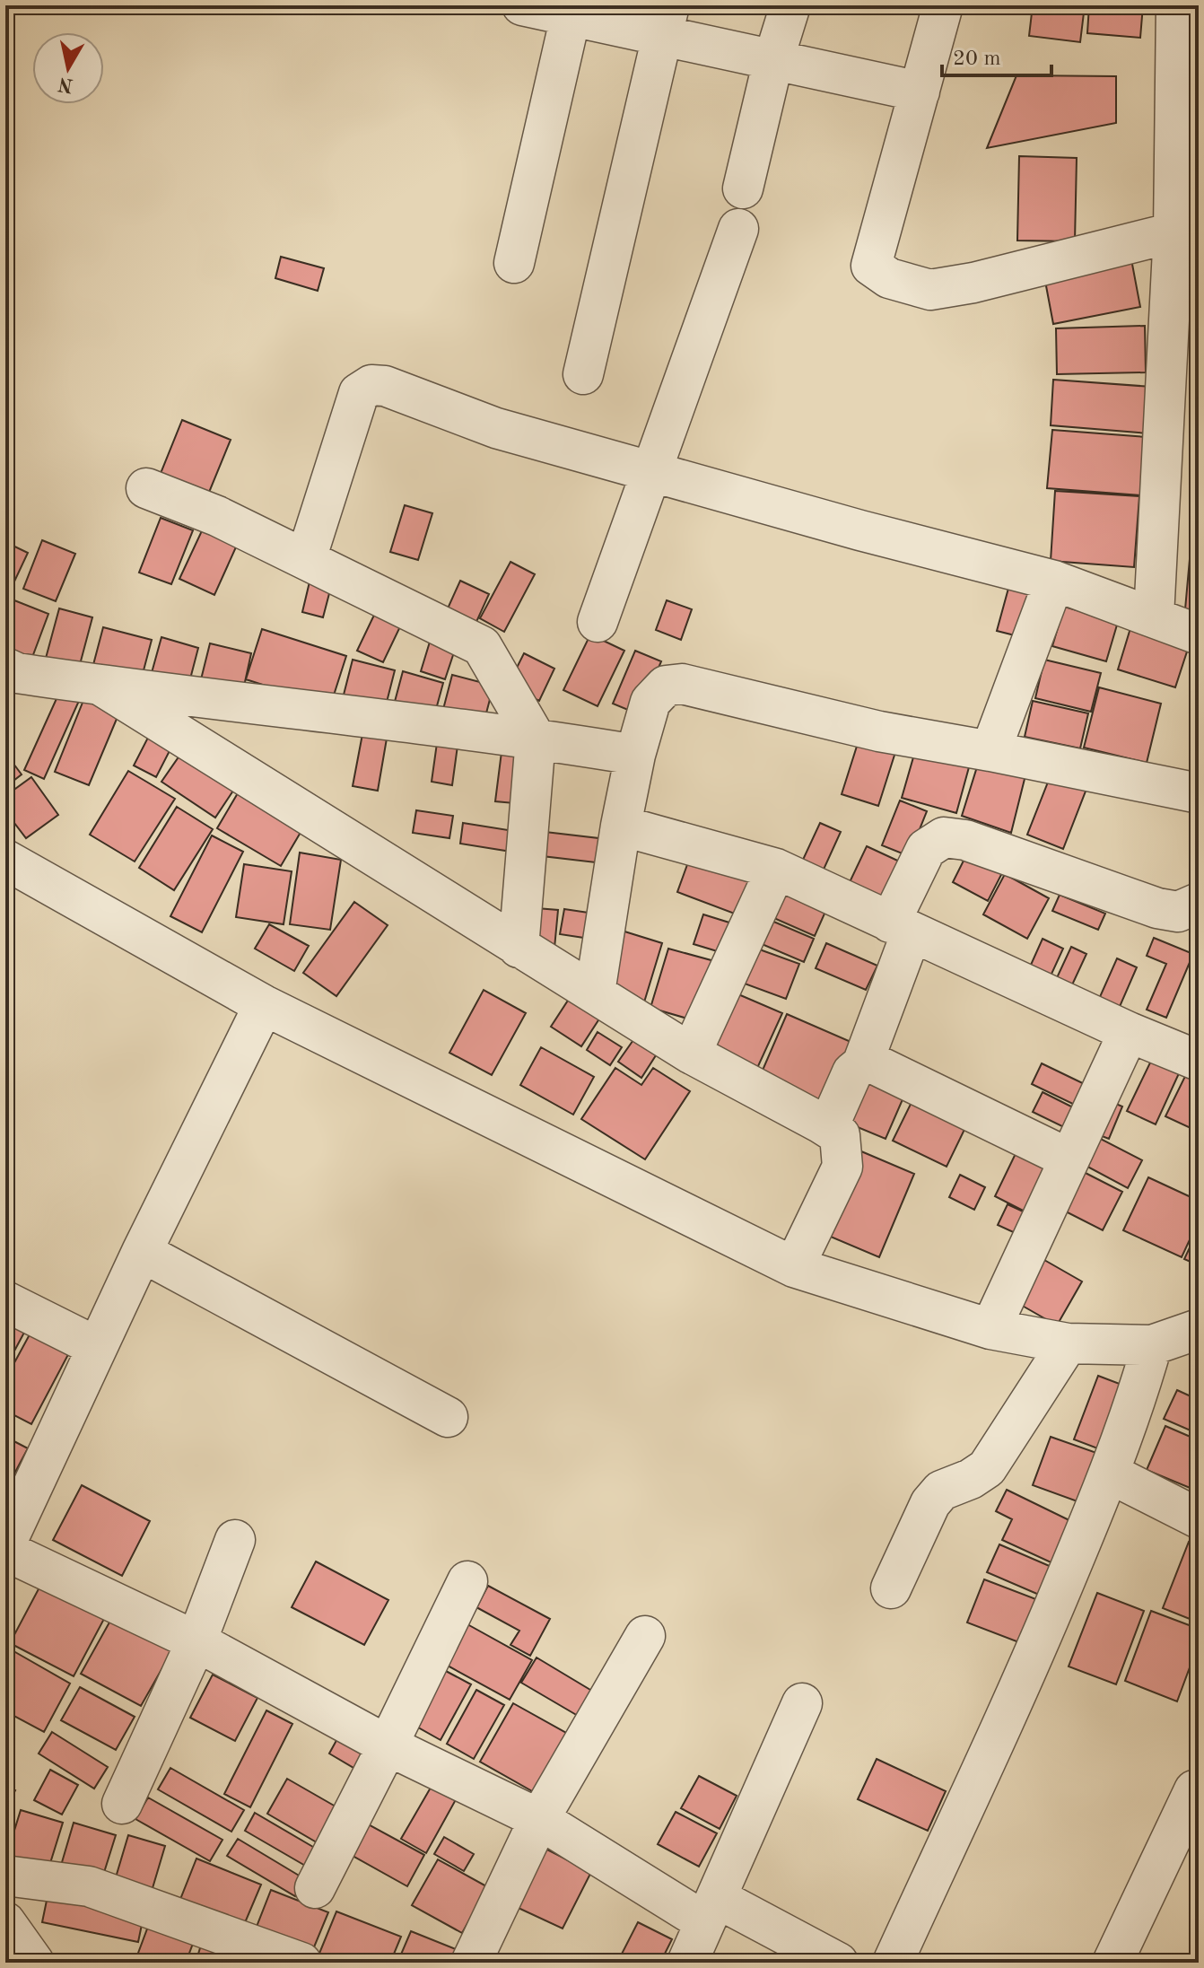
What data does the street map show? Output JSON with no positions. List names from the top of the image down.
{
  "scale_bar": "20 m",
  "north": "bottom"
}
